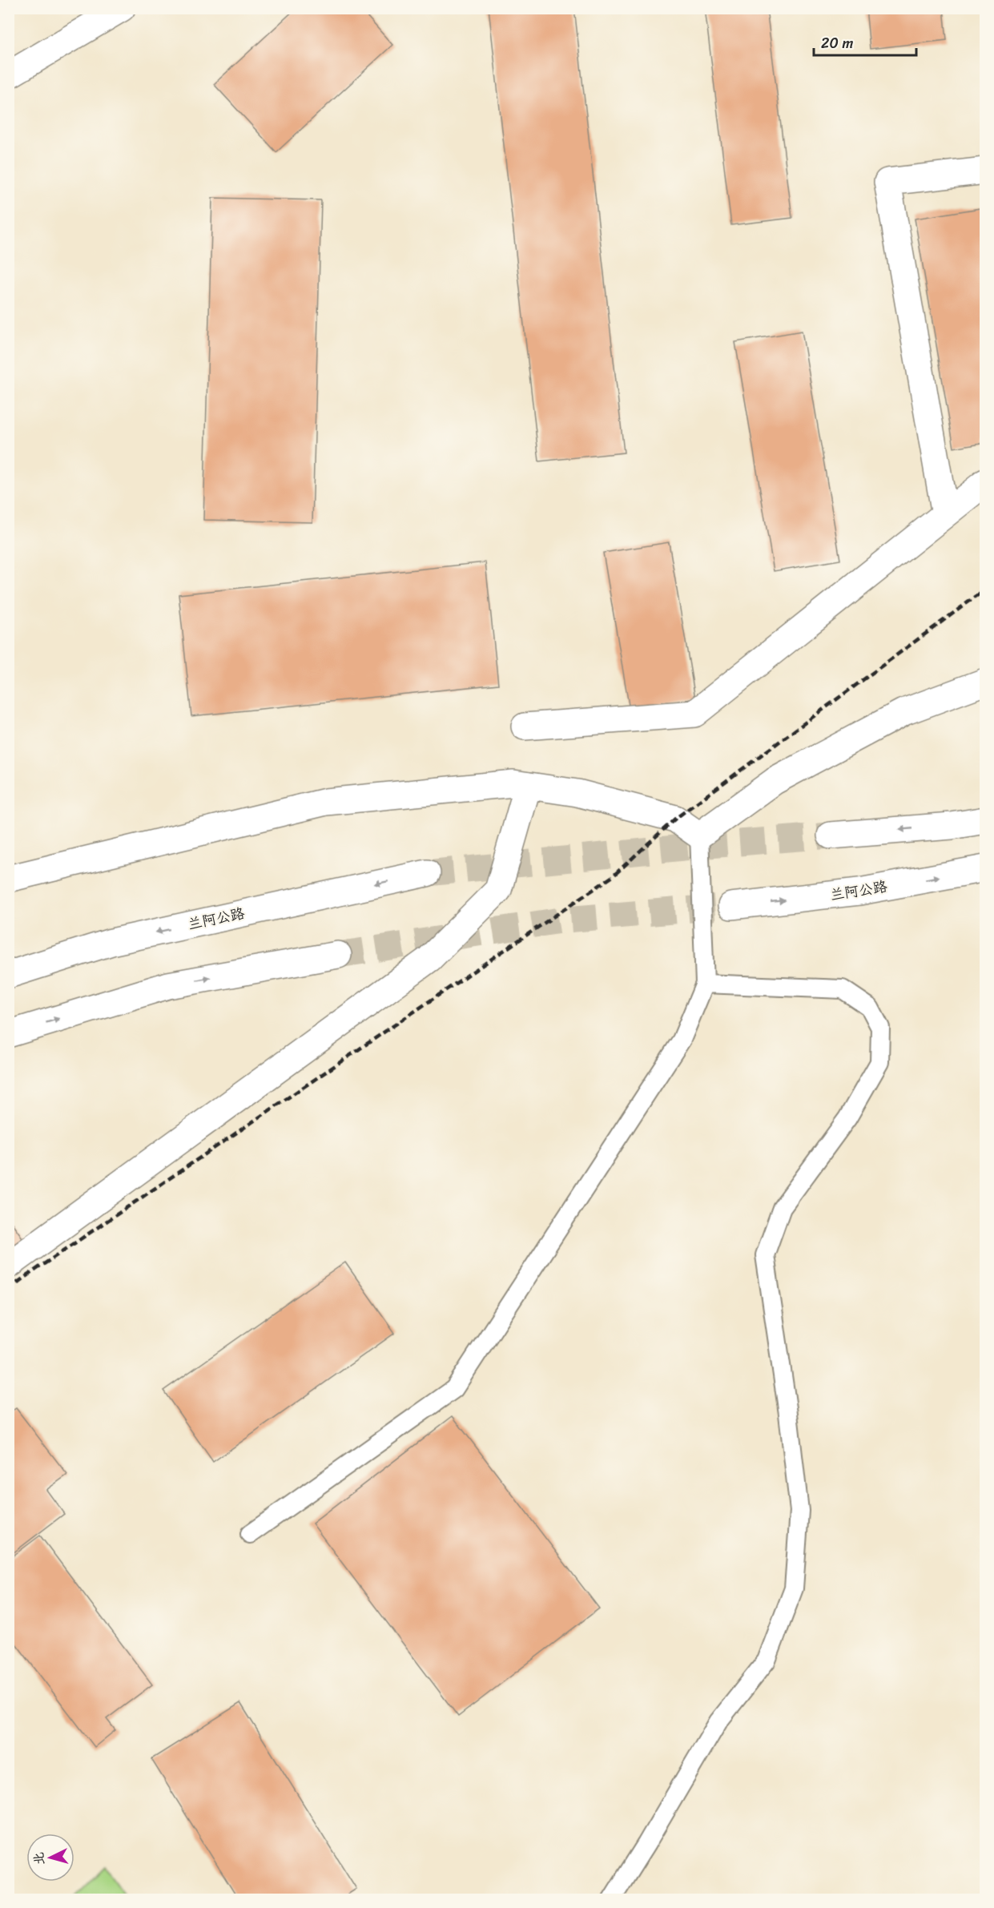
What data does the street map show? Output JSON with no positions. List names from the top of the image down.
{
  "streets": {
    "main road": ["兰阿公路"]
  },
  "scale_bar": "20 m",
  "north": "left"
}
